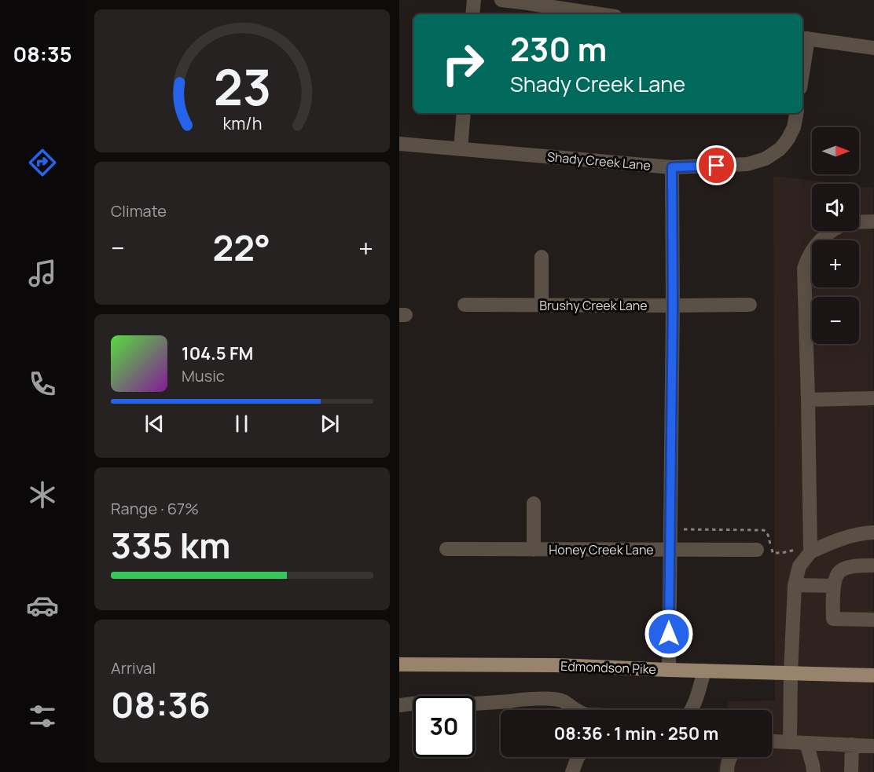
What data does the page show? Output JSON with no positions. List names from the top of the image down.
{
  "streets": {
    "main road": ["Edmondson Pike"],
    "street": ["Shady Creek Lane", "Brushy Creek Lane", "Honey Creek Lane"]
  },
  "north": "right",
  "page": {
    "tabs": "08:35",
    "turn": ["230 m", "Shady Creek Lane"],
    "map_buttons": ["+", "−"],
    "tile": [
      "Climate",
      ["Range · 67%", "335 km"],
      ["Arrival", "08:36"]
    ],
    "heat": ["−", "22°", "+"],
    "song": ["104.5 FM", "Music"],
    "limit": "30",
    "trip": "08:36 · 1 min · 250 m",
    "gauge": ["23", "km/h"]
  }
}
